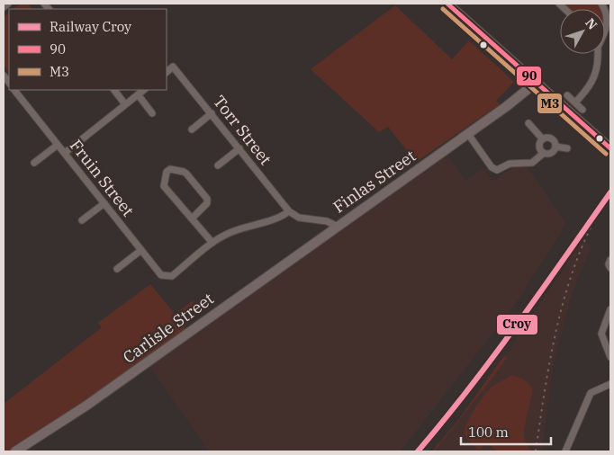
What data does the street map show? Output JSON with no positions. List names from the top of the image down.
{
  "streets": {
    "street": [
      "Torr Street",
      "Fruin Street",
      "Finlas Street",
      "Carlisle Street"
    ]
  },
  "crossings": [
    ["Torr Street", "Finlas Street"],
    ["Finlas Street", "Carlisle Street"]
  ],
  "lines": ["transit line 90", "transit line M3", "rail line Croy"],
  "legend": ["Railway Croy", "90", "M3"],
  "scale_bar": "100 m",
  "north": "top right"
}
